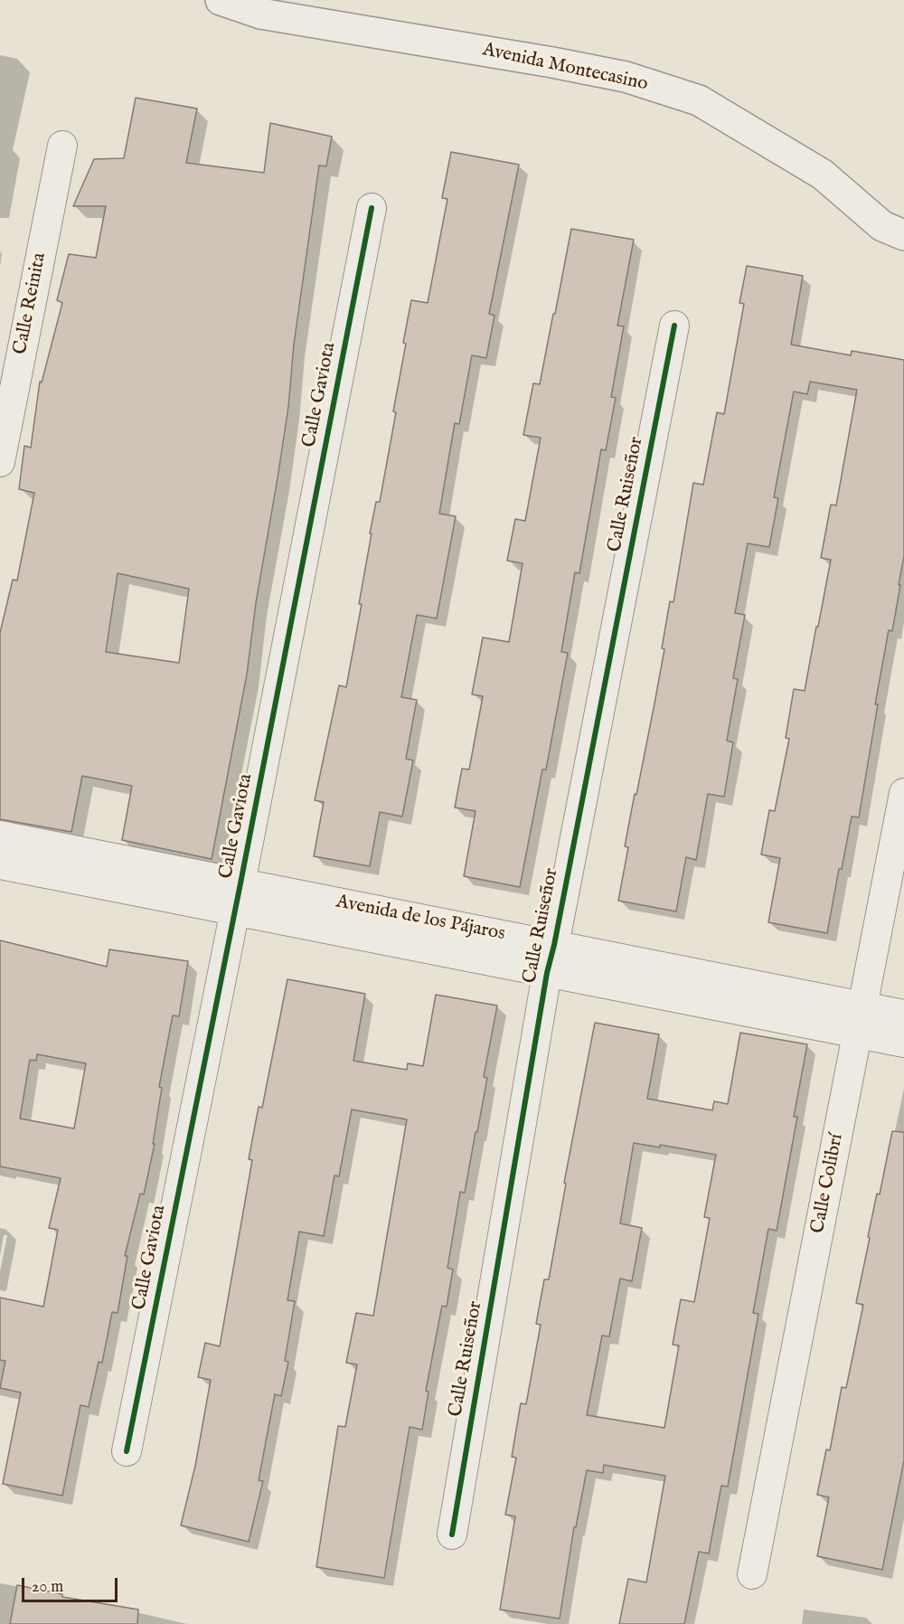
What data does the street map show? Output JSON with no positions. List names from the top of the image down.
{
  "streets": {
    "street": [
      "Avenida Montecasino",
      "Calle Reinita",
      "Calle Gaviota",
      "Calle Ruiseñor",
      "Avenida de los Pájaros",
      "Calle Colibrí"
    ]
  },
  "crossings": [
    ["Calle Gaviota", "Avenida de los Pájaros"],
    ["Calle Ruiseñor", "Avenida de los Pájaros"],
    ["Avenida de los Pájaros", "Calle Colibrí"]
  ],
  "scale_bar": "20 m"
}
